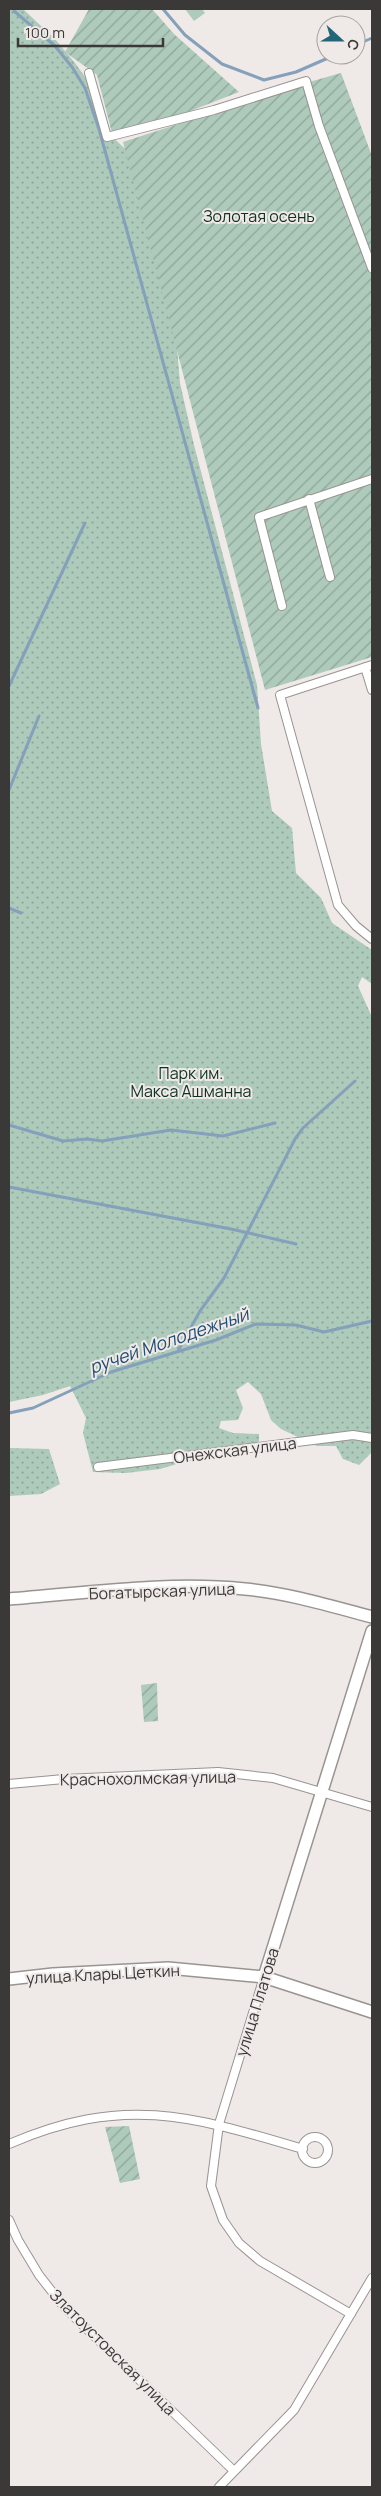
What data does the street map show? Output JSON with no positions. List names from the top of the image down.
{
  "streets": {
    "street": [
      "Онежская улица",
      "Богатырская улица",
      "Краснохолмская улица",
      "улица Клары Цеткин",
      "улица Платова",
      "Златоустовская улица"
    ]
  },
  "crossings": [
    ["Краснохолмская улица", "улица Платова"],
    ["улица Клары Цеткин", "улица Платова"]
  ],
  "water": ["ручей Молодежный"],
  "parks": ["Золотая осень", "Парк им. Макса Ашманна"],
  "scale_bar": "100 m",
  "north": "right"
}
